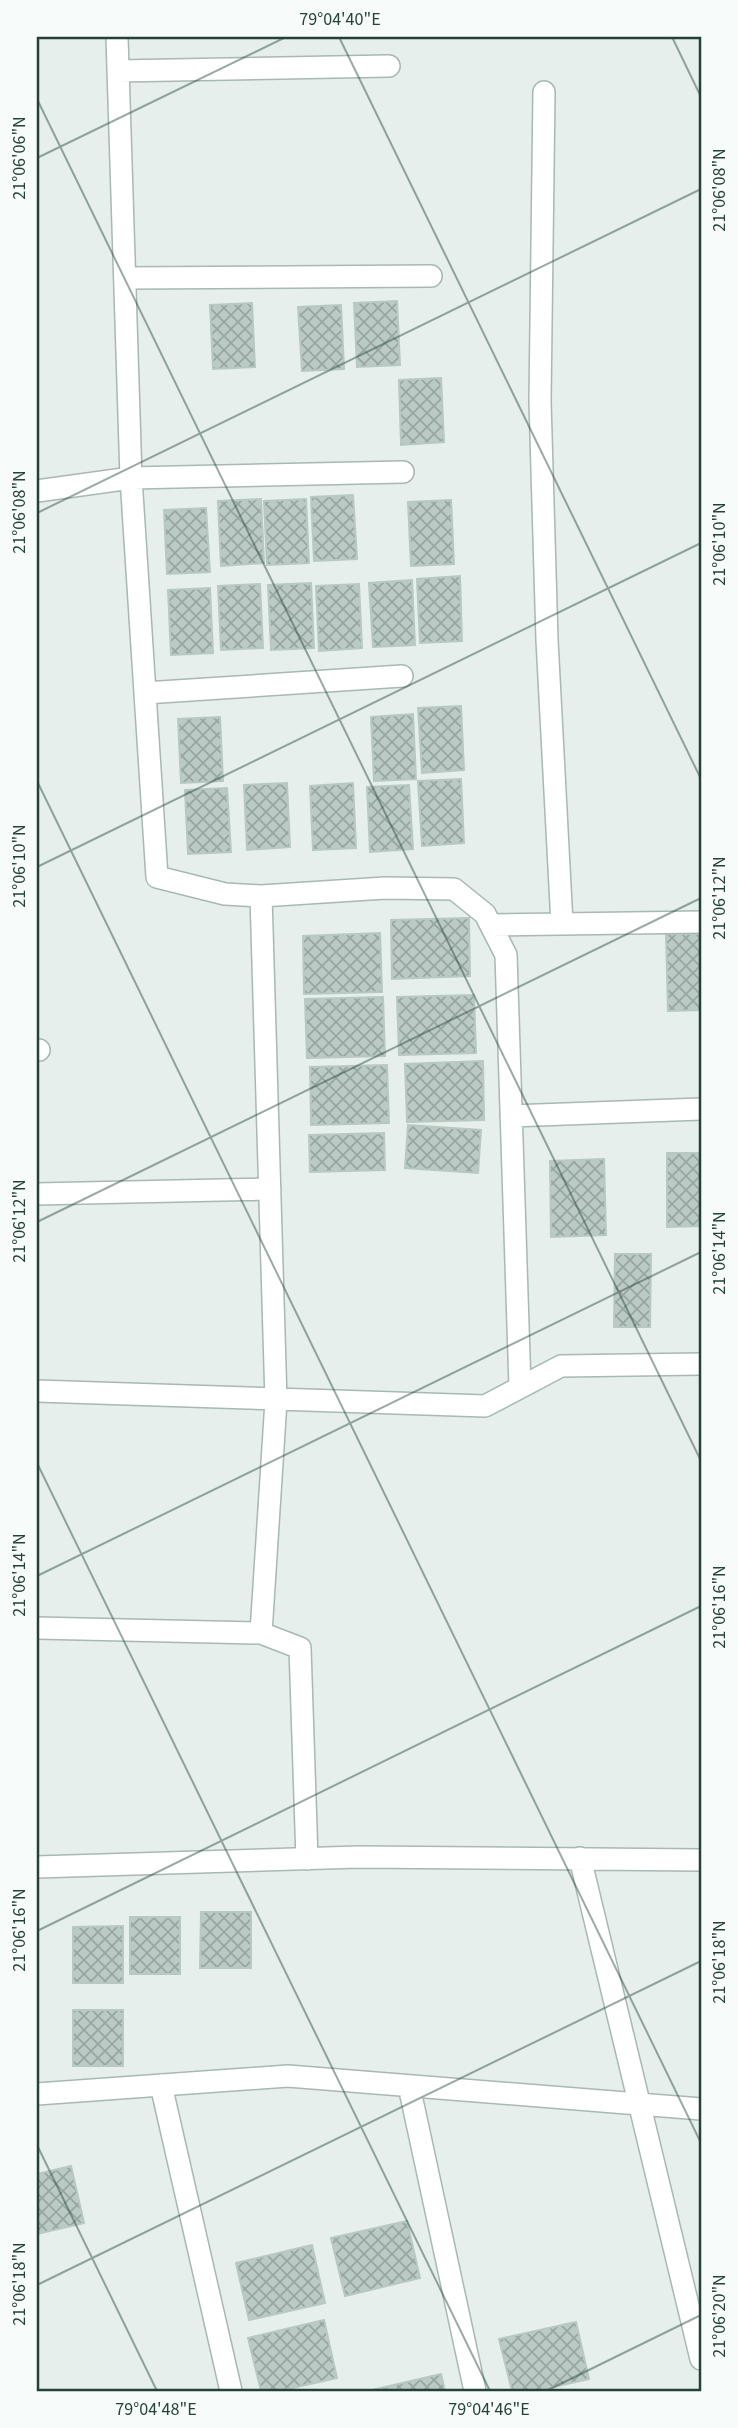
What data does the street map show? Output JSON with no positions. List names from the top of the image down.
{
  "coordinates": [
    "79°04'40\"E",
    "21°06'06\"N",
    "21°06'08\"N",
    "21°06'10\"N",
    "21°06'12\"N",
    "21°06'14\"N",
    "21°06'16\"N",
    "21°06'18\"N",
    "21°06'20\"N",
    "79°04'48\"E",
    "79°04'46\"E"
  ]
}
